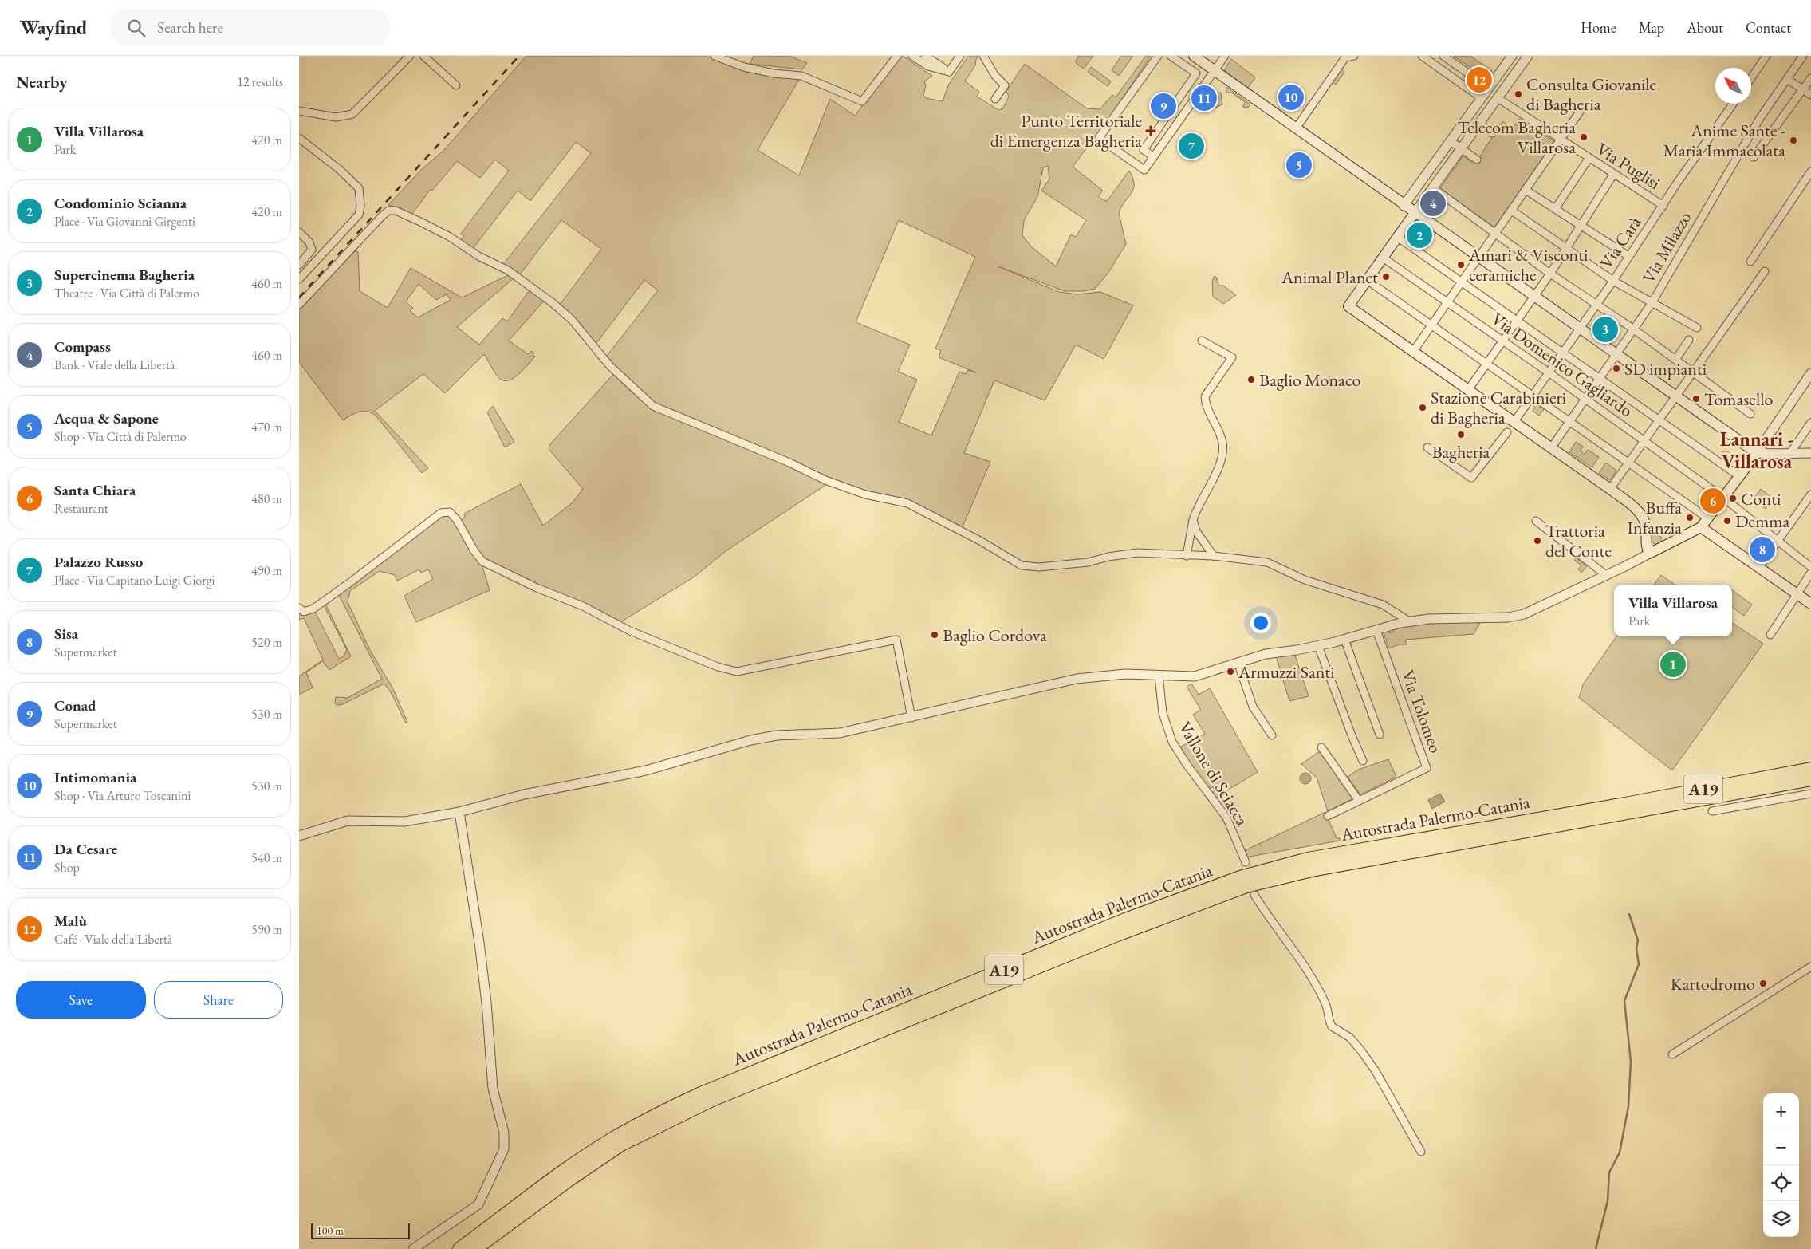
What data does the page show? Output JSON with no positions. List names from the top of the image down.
{
  "streets": {
    "highway": ["A19", "Autostrada Palermo-Catania"],
    "street": [
      "Via Puglisi",
      "Via Carà",
      "Via Milazzo",
      "Via Domenico Gagliardo",
      "Via Tolomeo",
      "Vallone di Sciacca"
    ]
  },
  "crossings": [
    ["Via Puglisi", "Via Carà"],
    ["Via Carà", "Via Domenico Gagliardo"],
    ["Via Milazzo", "Via Domenico Gagliardo"]
  ],
  "districts": ["Lannari - Villarosa"],
  "places": {
    "other": [
      "Consulta Giovanile di Bagheria",
      "Telecom Bagheria Villarosa",
      "Anime Sante - Maria Immacolata",
      "Amari & Visconti ceramiche",
      "Animal Planet",
      "SD impianti",
      "Baglio Monaco",
      "Tomasello",
      "Stazione Carabinieri di Bagheria",
      "Bagheria",
      "Conti",
      "Buffa Infanzia",
      "Demma",
      "Trattoria del Conte",
      "Baglio Cordova",
      "Armuzzi Santi",
      "Kartodromo"
    ],
    "health": ["Punto Territoriale di Emergenza Bagheria"]
  },
  "scale_bar": "100 m",
  "north": "top left",
  "page": {
    "header": "Wayfind",
    "search": "Search here",
    "nav": [
      "Home",
      "Map",
      "About",
      "Contact"
    ],
    "heading": ["Nearby", "12 results"],
    "pins": [
      "12",
      "10",
      "11",
      "9",
      "7",
      "5",
      "4",
      "2",
      "3",
      "6",
      "8",
      "1"
    ],
    "list": [
      {
        "mark": "1",
        "name": "Villa Villarosa",
        "note": "Park",
        "value": "420 m"
      },
      {
        "mark": "2",
        "name": "Condominio Scianna",
        "note": "Place · Via Giovanni Girgenti",
        "value": "420 m"
      },
      {
        "mark": "3",
        "name": "Supercinema Bagheria",
        "note": "Theatre · Via Città di Palermo",
        "value": "460 m"
      },
      {
        "mark": "4",
        "name": "Compass",
        "note": "Bank · Viale della Libertà",
        "value": "460 m"
      },
      {
        "mark": "5",
        "name": "Acqua & Sapone",
        "note": "Shop · Via Città di Palermo",
        "value": "470 m"
      },
      {
        "mark": "6",
        "name": "Santa Chiara",
        "note": "Restaurant",
        "value": "480 m"
      },
      {
        "mark": "7",
        "name": "Palazzo Russo",
        "note": "Place · Via Capitano Luigi Giorgi",
        "value": "490 m"
      },
      {
        "mark": "8",
        "name": "Sisa",
        "note": "Supermarket",
        "value": "520 m"
      },
      {
        "mark": "9",
        "name": "Conad",
        "note": "Supermarket",
        "value": "530 m"
      },
      {
        "mark": "10",
        "name": "Intimomania",
        "note": "Shop · Via Arturo Toscanini",
        "value": "530 m"
      },
      {
        "mark": "11",
        "name": "Da Cesare",
        "note": "Shop",
        "value": "540 m"
      },
      {
        "mark": "12",
        "name": "Malù",
        "note": "Café · Viale della Libertà",
        "value": "590 m"
      }
    ],
    "popup": ["Villa Villarosa", "Park"],
    "buttons": ["Save", "Share"],
    "map_buttons": ["+", "−"],
    "scale": "100 m"
  }
}
